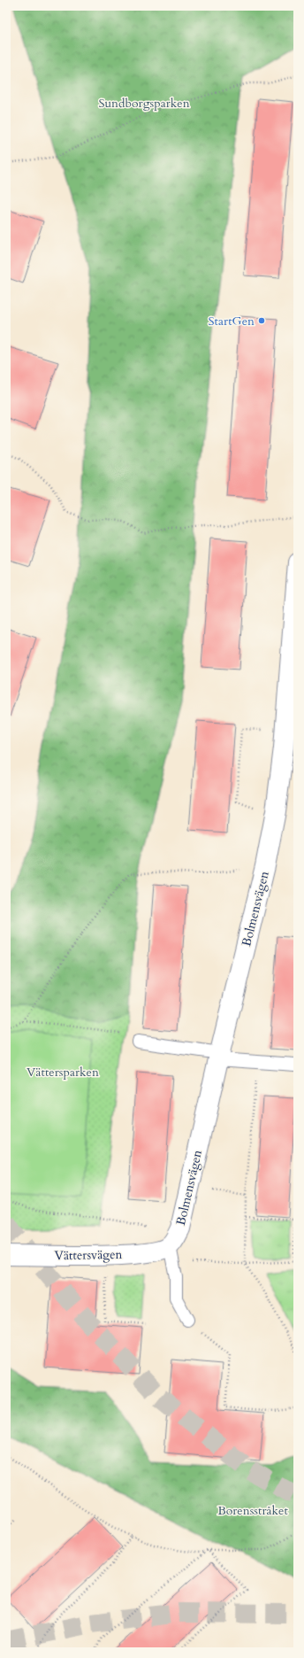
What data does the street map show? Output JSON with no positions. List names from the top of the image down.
{
  "streets": {
    "street": ["Bolmensvägen", "Vättersvägen"]
  },
  "crossings": [
    ["Bolmensvägen", "Vättersvägen"]
  ],
  "parks": ["Sundborgsparken", "Vättersparken", "Borensstråket"],
  "places": ["StartGen"]
}
